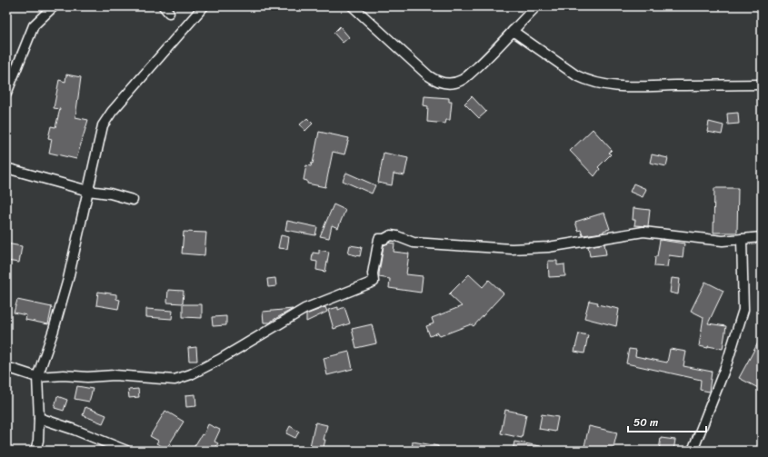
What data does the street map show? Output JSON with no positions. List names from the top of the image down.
{
  "scale_bar": "50 m"
}
